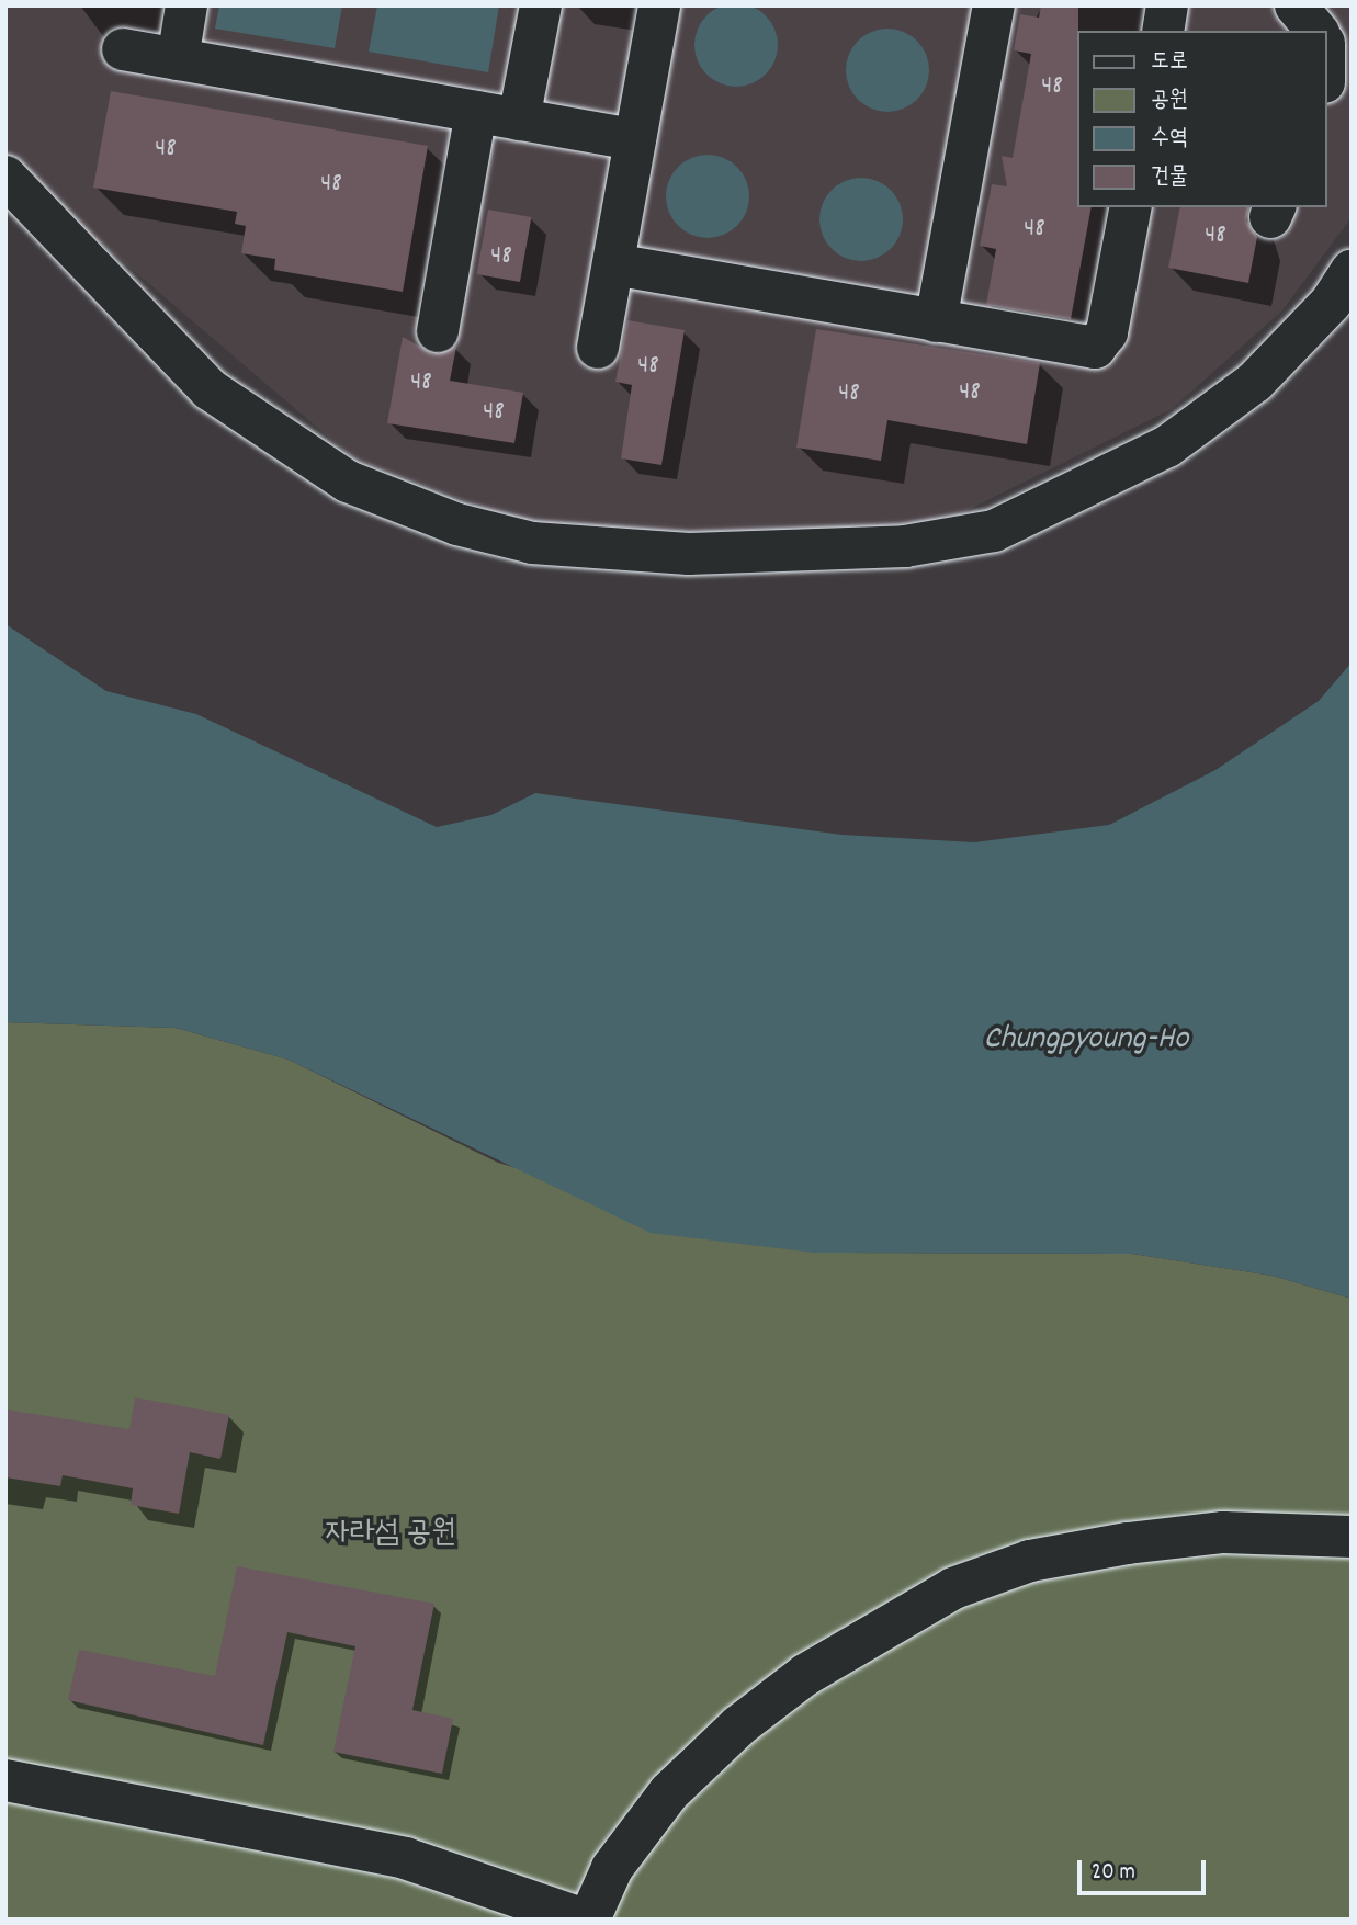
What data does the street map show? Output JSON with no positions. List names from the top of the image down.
{
  "water": ["Chungpyoung-Ho"],
  "parks": ["자라섬 공원"],
  "house_numbers": [
    "48",
    "48",
    "48",
    "48",
    "48",
    "48",
    "48",
    "48",
    "48",
    "48",
    "48"
  ],
  "legend": [
    "도로",
    "공원",
    "수역",
    "건물"
  ],
  "scale_bar": "20 m"
}
